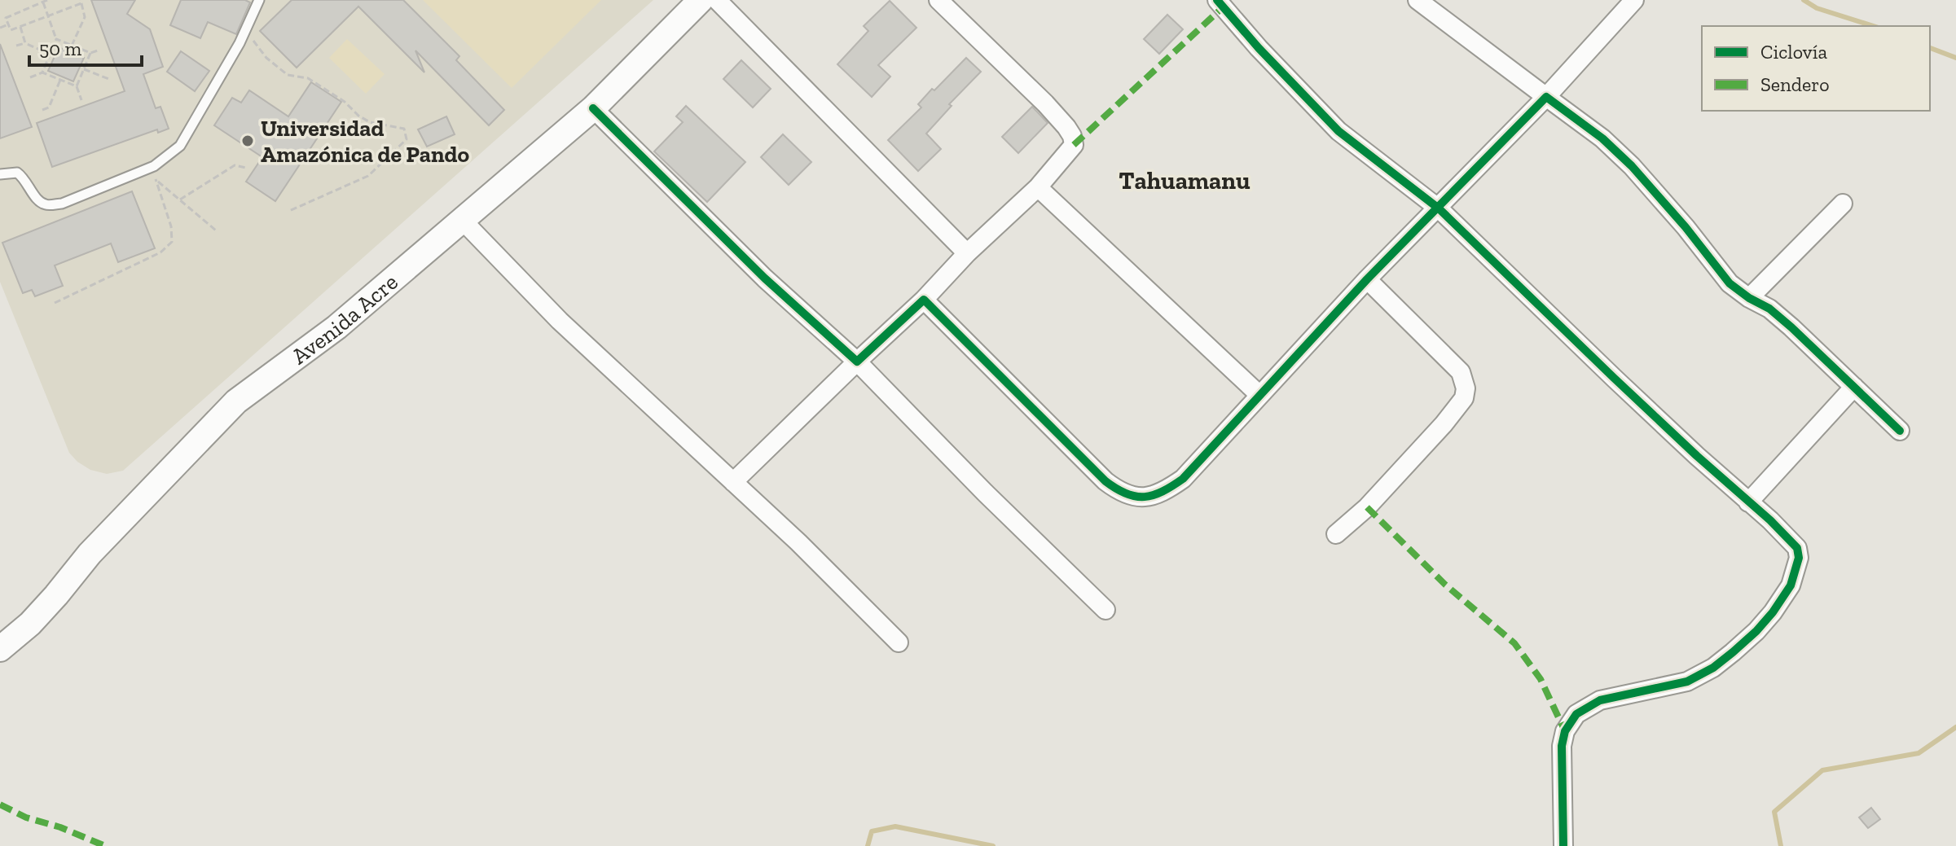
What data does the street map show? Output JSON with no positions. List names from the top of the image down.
{
  "streets": {
    "main road": ["Avenida Acre"]
  },
  "districts": ["Tahuamanu"],
  "places": ["Universidad Amazónica de Pando"],
  "legend": ["Ciclovía", "Sendero"],
  "scale_bar": "50 m"
}
